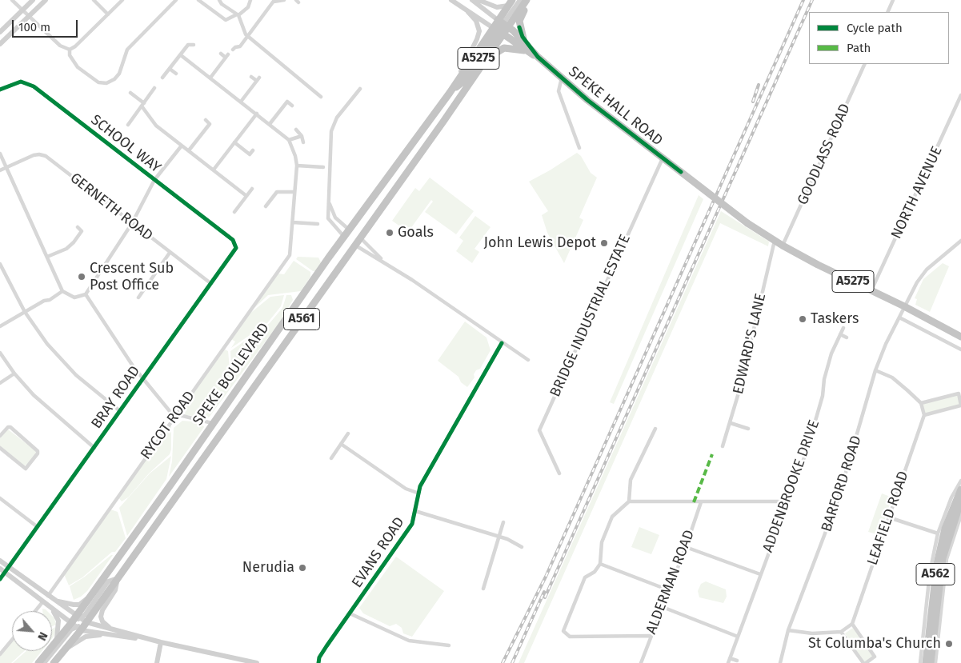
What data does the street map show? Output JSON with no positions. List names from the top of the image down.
{
  "streets": {
    "highway": [
      "A5275",
      "SPEKE HALL ROAD",
      "A561",
      "SPEKE BOULEVARD",
      "A562"
    ],
    "street": [
      "SCHOOL WAY",
      "GOODLASS ROAD",
      "NORTH AVENUE",
      "GERNETH ROAD",
      "BRIDGE INDUSTRIAL ESTATE",
      "EDWARD'S LANE",
      "BRAY ROAD",
      "RYCOT ROAD",
      "BARFORD ROAD",
      "ADDENBROOKE DRIVE",
      "LEAFIELD ROAD",
      "EVANS ROAD",
      "ALDERMAN ROAD"
    ]
  },
  "crossings": [
    ["A5275", "SPEKE HALL ROAD"],
    ["A5275", "A561"],
    ["A5275", "SPEKE BOULEVARD"],
    ["SPEKE HALL ROAD", "GOODLASS ROAD"],
    ["SPEKE HALL ROAD", "NORTH AVENUE"],
    ["SPEKE HALL ROAD", "BRIDGE INDUSTRIAL ESTATE"],
    ["SPEKE HALL ROAD", "A561"],
    ["SPEKE HALL ROAD", "EDWARD'S LANE"],
    ["SPEKE HALL ROAD", "SPEKE BOULEVARD"],
    ["SPEKE HALL ROAD", "BARFORD ROAD"],
    ["SCHOOL WAY", "BRAY ROAD"],
    ["GERNETH ROAD", "BRAY ROAD"],
    ["A561", "SPEKE BOULEVARD"]
  ],
  "places": [
    "Goals",
    "John Lewis Depot",
    "Crescent Sub Post Office",
    "Taskers",
    "Nerudia",
    "St Columba's Church"
  ],
  "legend": ["Cycle path", "Path"],
  "scale_bar": "100 m",
  "north": "bottom right"
}
